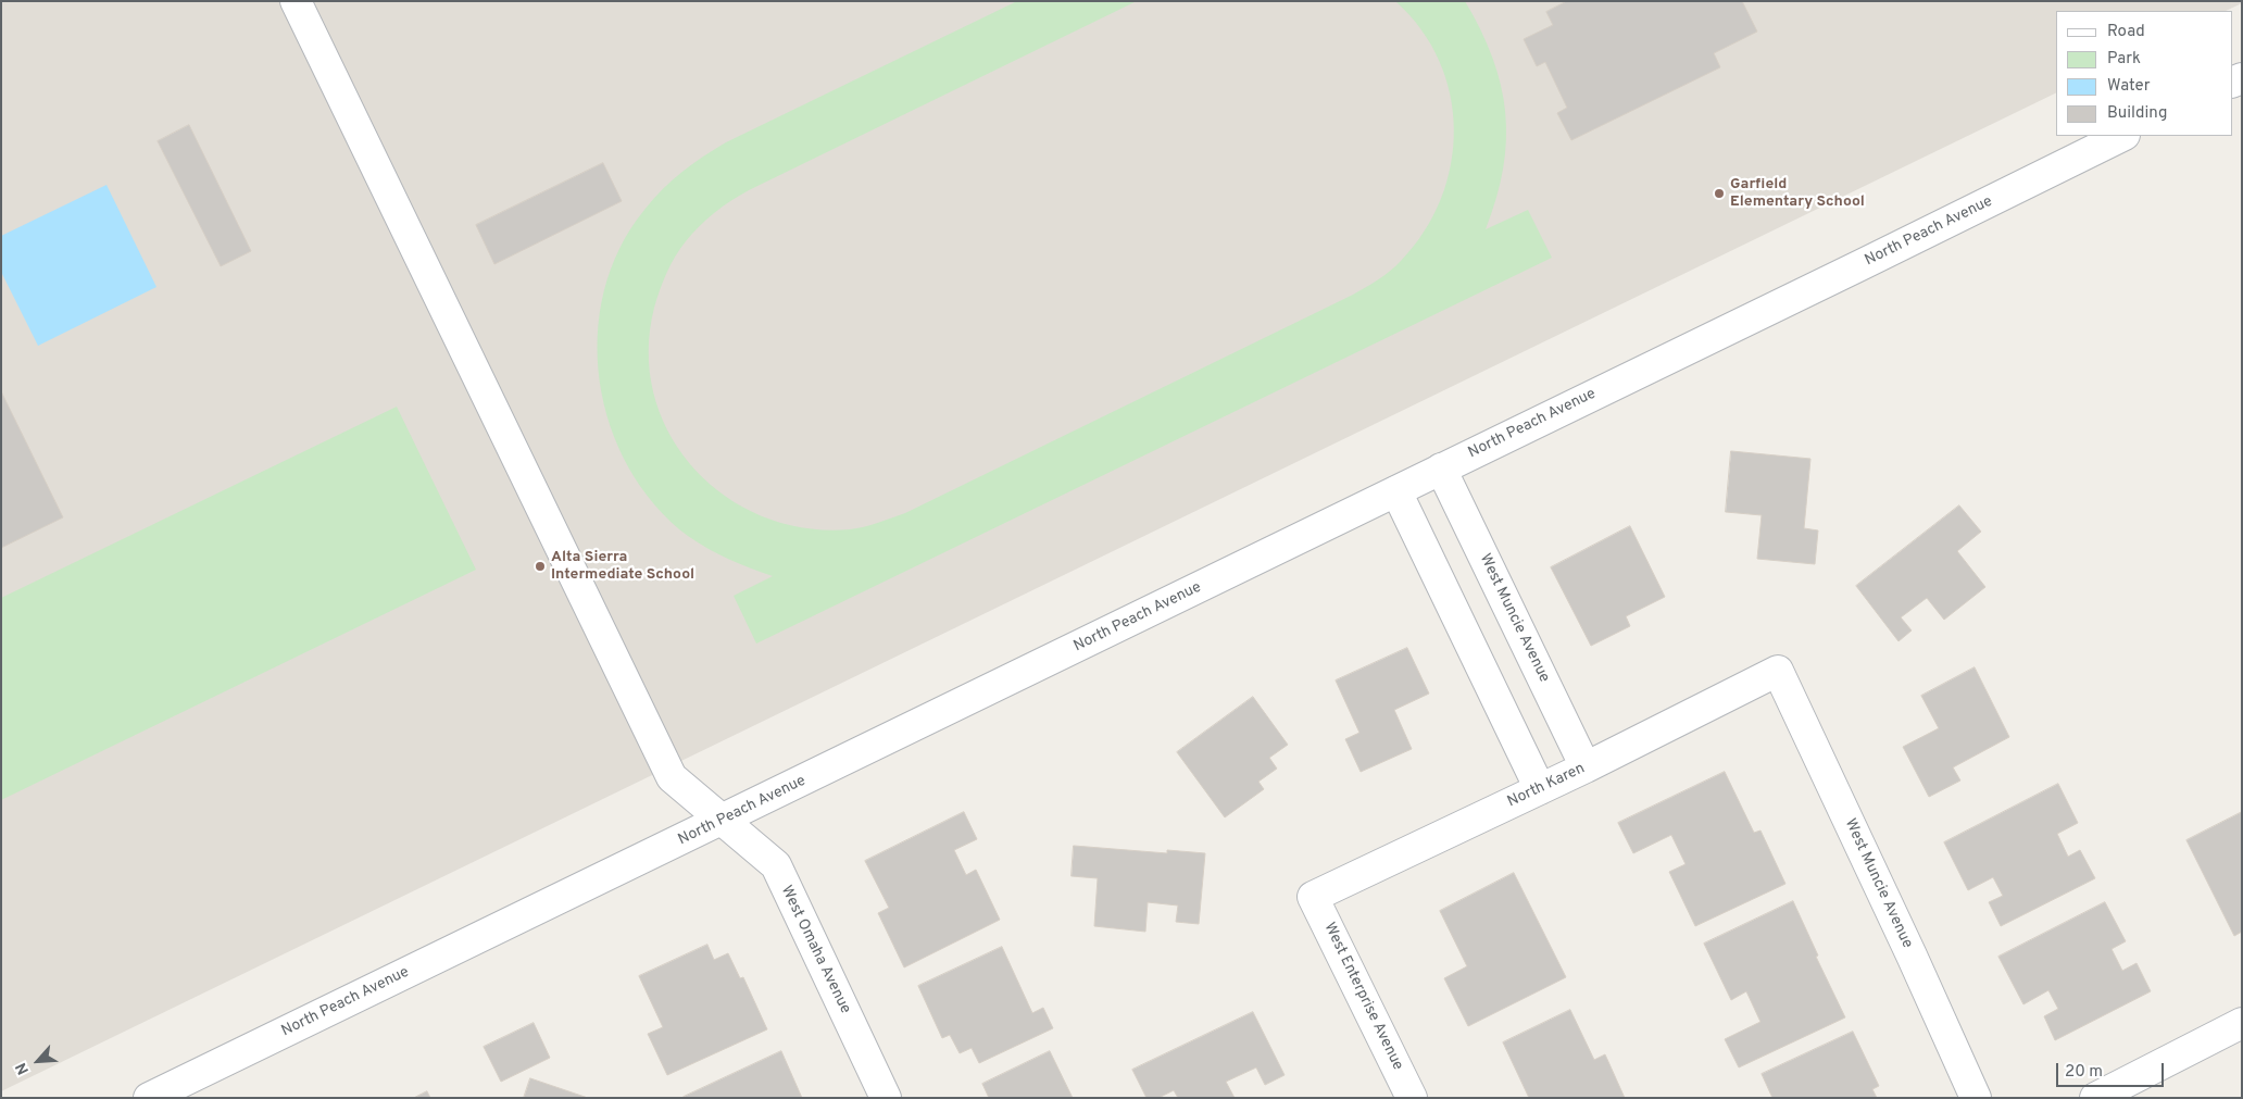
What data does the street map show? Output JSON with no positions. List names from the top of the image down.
{
  "streets": {
    "street": [
      "North Peach Avenue",
      "West Muncie Avenue",
      "North Karen",
      "West Omaha Avenue",
      "West Enterprise Avenue"
    ]
  },
  "crossings": [
    ["North Peach Avenue", "West Muncie Avenue"],
    ["North Peach Avenue", "West Omaha Avenue"],
    ["West Muncie Avenue", "North Karen"],
    ["North Karen", "West Enterprise Avenue"]
  ],
  "places": ["Garfield Elementary School", "Alta Sierra Intermediate School"],
  "legend": [
    "Road",
    "Park",
    "Water",
    "Building"
  ],
  "scale_bar": "20 m",
  "north": "bottom left"
}
